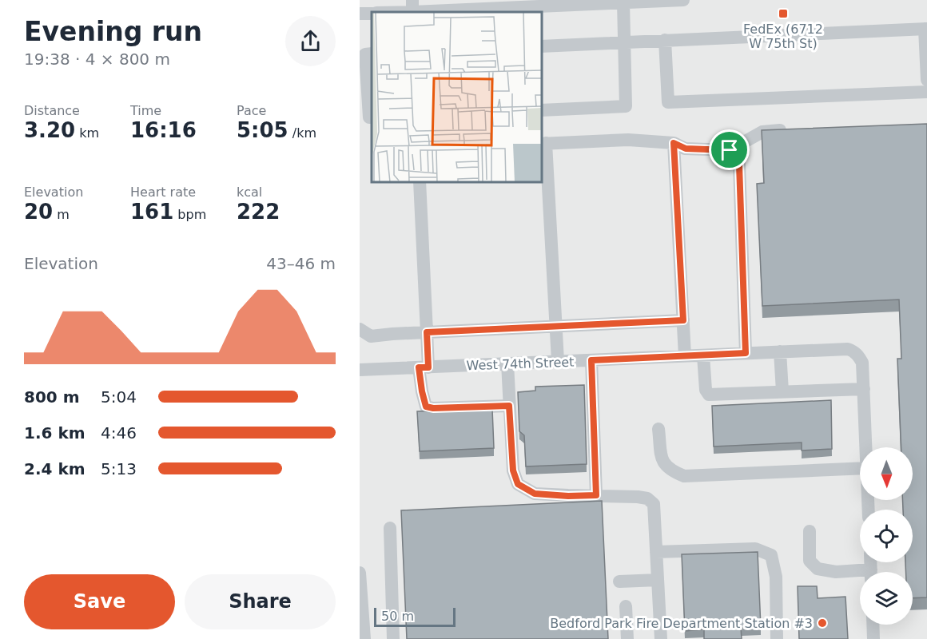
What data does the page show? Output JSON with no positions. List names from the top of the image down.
{
  "streets": {
    "street": ["West 74th Street"]
  },
  "places": {
    "transit": ["FedEx (6712 W 75th St)"],
    "other": ["Bedford Park Fire Department Station #3"]
  },
  "scale_bar": "50 m",
  "north": "bottom",
  "page": {
    "heading": ["Evening run", "19:38 · 4 × 800 m"],
    "stats": [
      ["Distance", "3.20 km"],
      ["Time", "16:16"],
      ["Pace", "5:05 /km"],
      ["Elevation", "20 m"],
      ["Heart rate", "161 bpm"],
      ["kcal", "222"]
    ],
    "chart": ["Elevation", "43–46 m"],
    "list": [
      {
        "name": "800 m",
        "note": "5:04"
      },
      {
        "name": "1.6 km",
        "note": "4:46"
      },
      {
        "name": "2.4 km",
        "note": "5:13"
      }
    ],
    "buttons": ["Save", "Share"],
    "scale": "50 m"
  }
}
